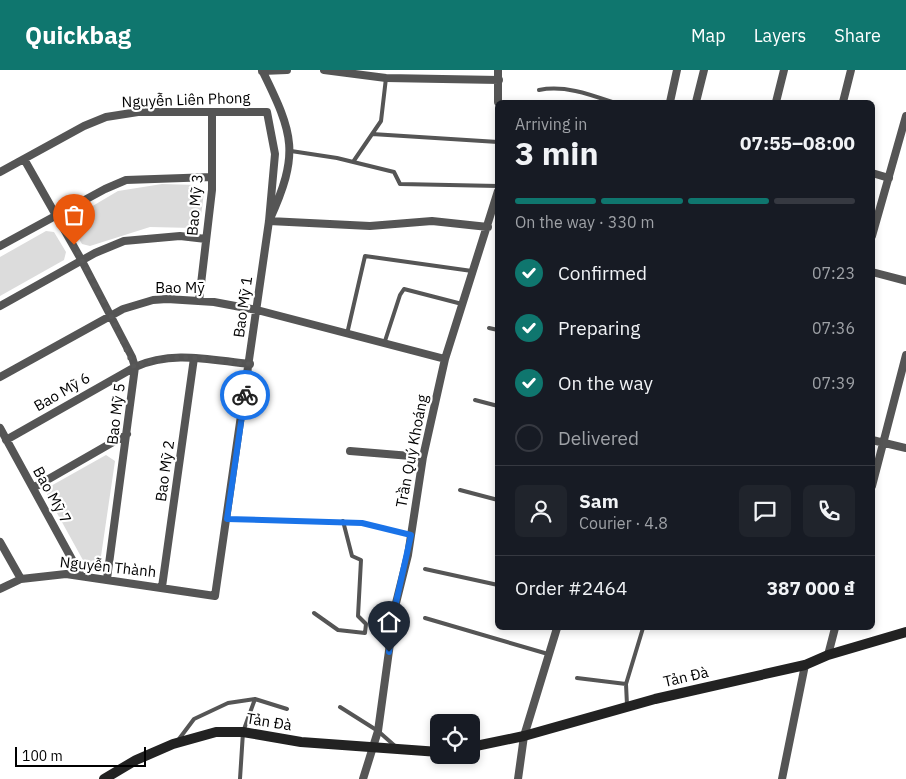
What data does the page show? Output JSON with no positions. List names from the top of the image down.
{
  "streets": {
    "main road": ["Tản Đà"],
    "street": [
      "Nguyễn Liên Phong",
      "Bao Mỹ 3",
      "Bao Mỹ",
      "Bao Mỹ 1",
      "Bao Mỹ 6",
      "Bao Mỹ 5",
      "Trần Quý Khoáng",
      "Bao Mỹ 2",
      "Bao Mỹ 7",
      "Nguyễn Thành"
    ]
  },
  "crossings": [
    ["Nguyễn Liên Phong", "Bao Mỹ 3"],
    ["Nguyễn Liên Phong", "Bao Mỹ 1"],
    ["Nguyễn Liên Phong", "Bao Mỹ 5"],
    ["Bao Mỹ 3", "Bao Mỹ"],
    ["Bao Mỹ", "Bao Mỹ 1"],
    ["Bao Mỹ", "Bao Mỹ 5"],
    ["Bao Mỹ", "Trần Quý Khoáng"],
    ["Bao Mỹ 1", "Bao Mỹ 6"],
    ["Bao Mỹ 1", "Nguyễn Thành"],
    ["Bao Mỹ 6", "Bao Mỹ 5"],
    ["Bao Mỹ 6", "Bao Mỹ 2"],
    ["Bao Mỹ 6", "Bao Mỹ 7"],
    ["Bao Mỹ 5", "Nguyễn Thành"],
    ["Trần Quý Khoáng", "Tản Đà"],
    ["Bao Mỹ 2", "Nguyễn Thành"],
    ["Bao Mỹ 7", "Nguyễn Thành"]
  ],
  "scale_bar": "100 m",
  "page": {
    "header": "Quickbag",
    "nav": ["Map", "Layers", "Share"],
    "heading": ["3 min", "Arriving in", "07:55–08:00"],
    "panel": [
      "Sam",
      "Courier · 4.8",
      "Order #2464",
      "387 000 ₫"
    ],
    "bar": "On the way · 330 m",
    "list": [
      ["Confirmed", "07:23"],
      ["Preparing", "07:36"],
      ["On the way", "07:39"],
      "Delivered"
    ],
    "scale": "100 m"
  }
}
